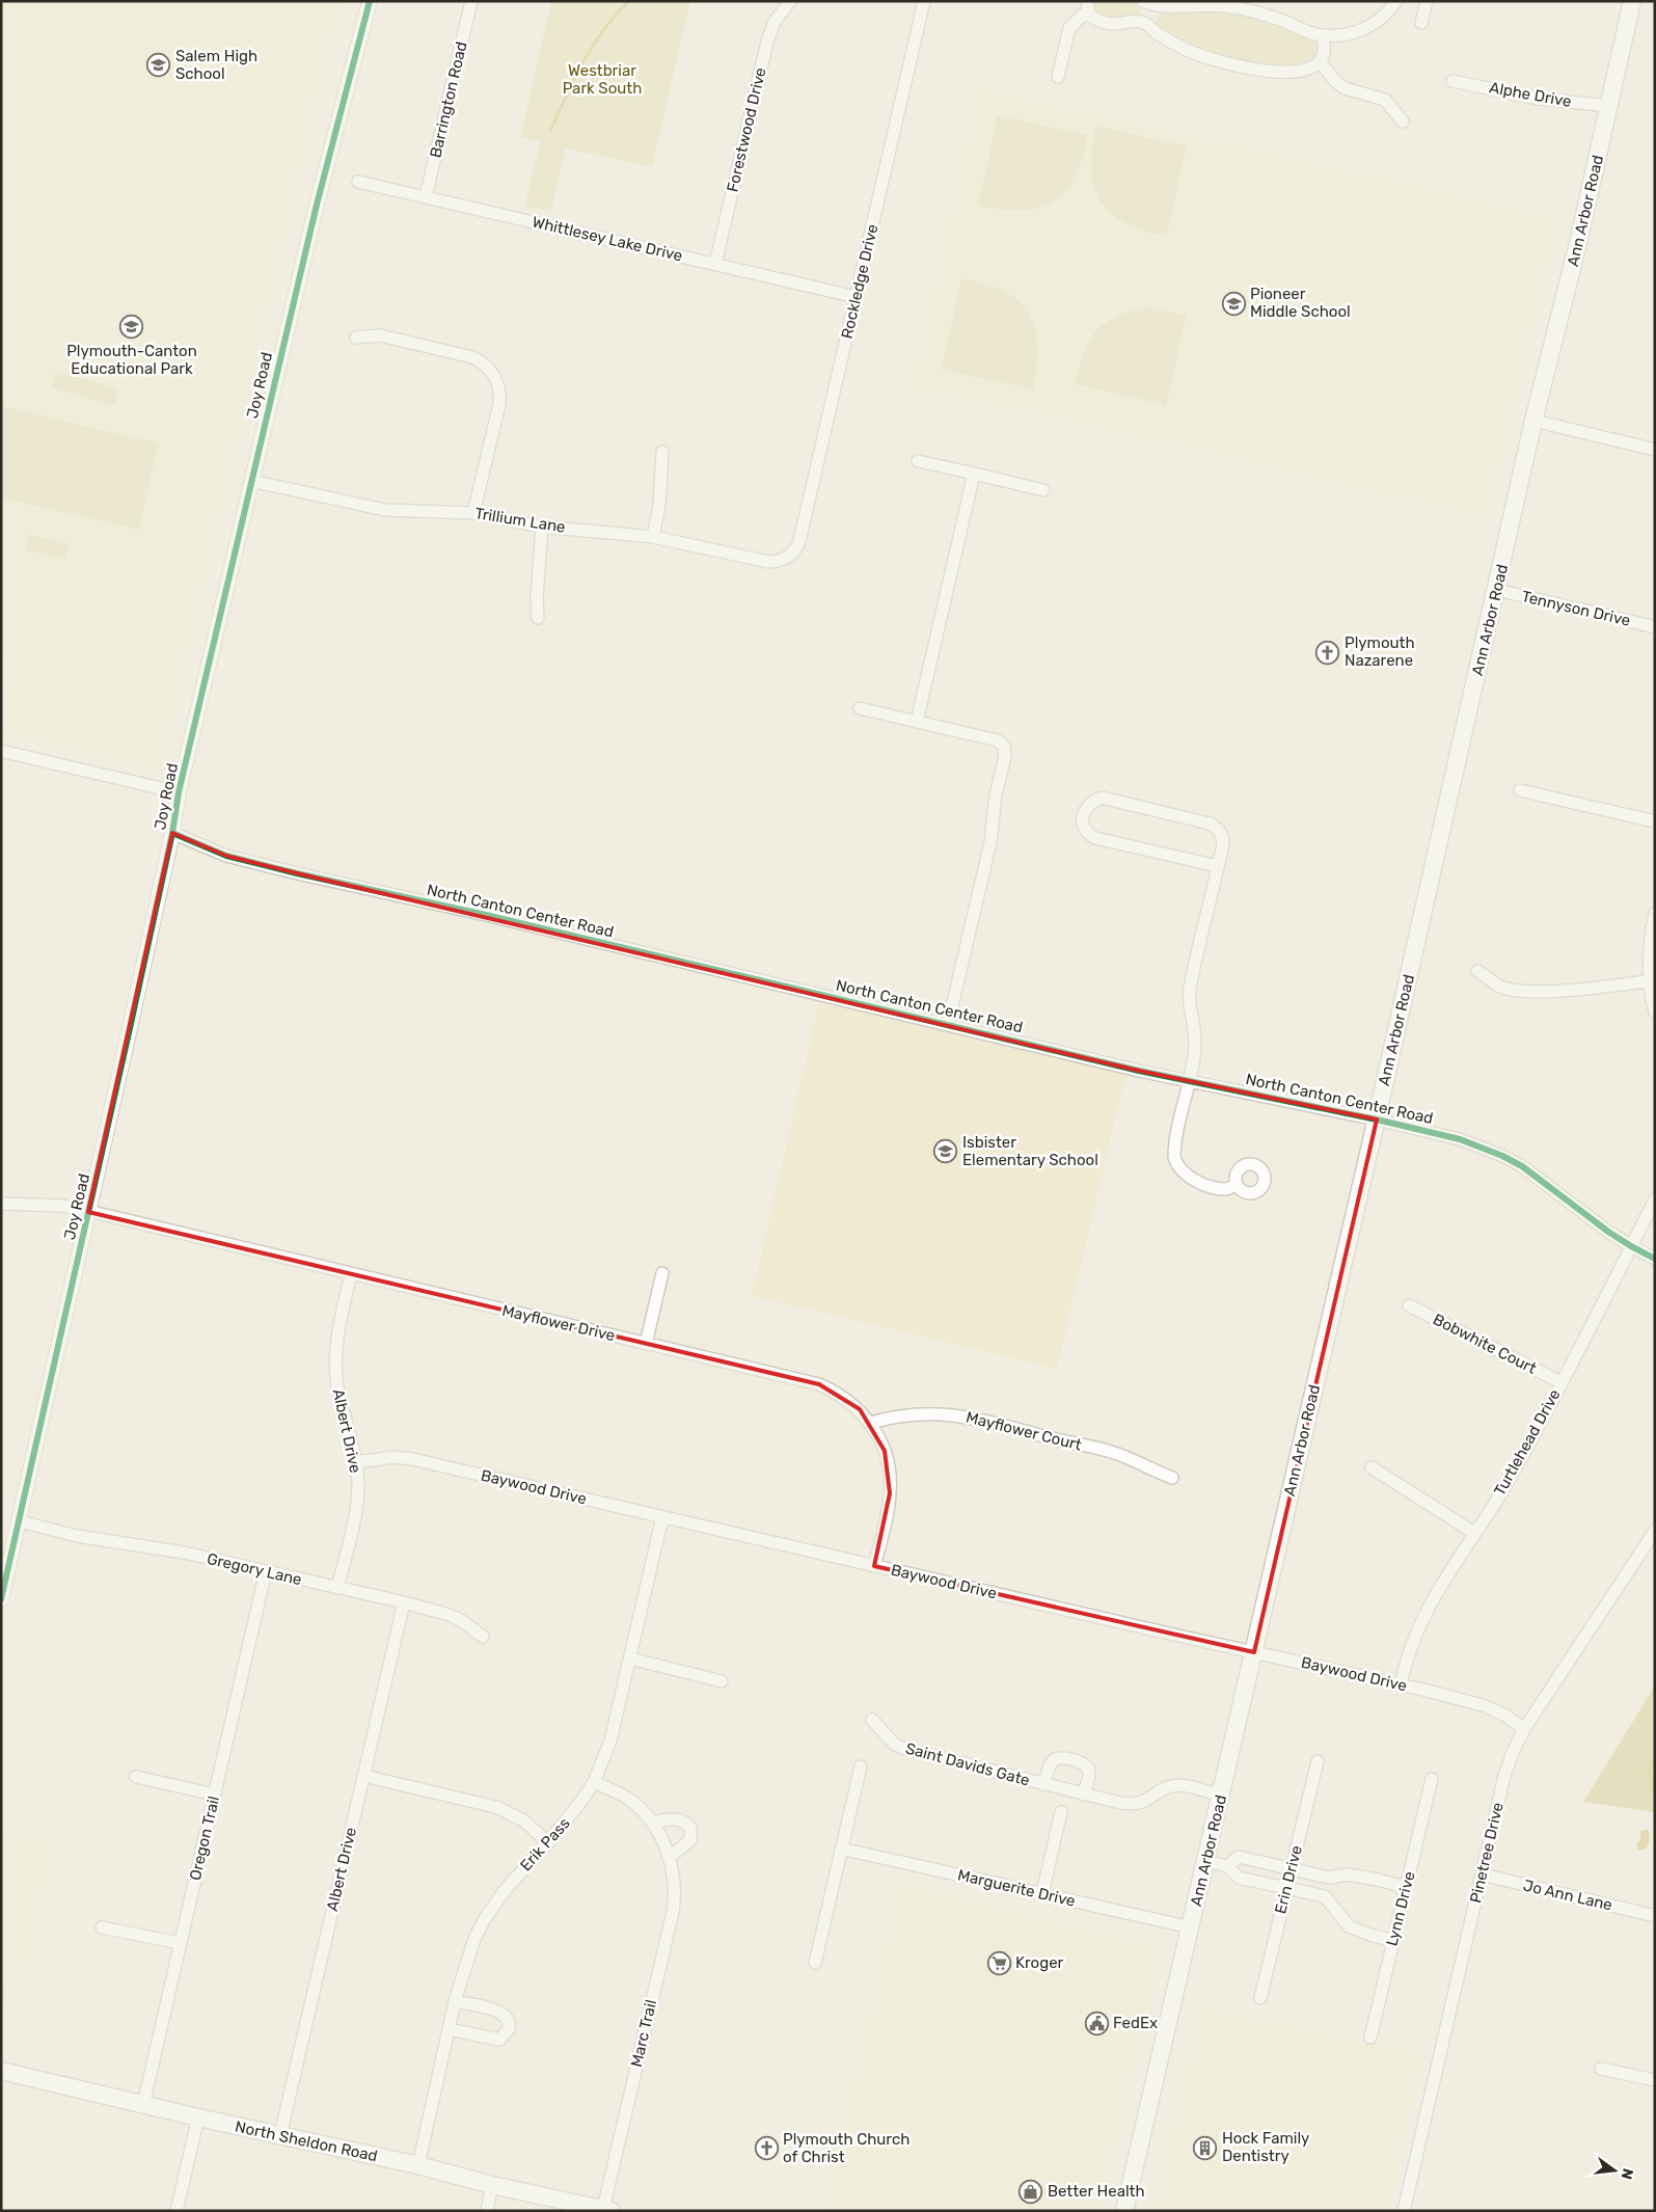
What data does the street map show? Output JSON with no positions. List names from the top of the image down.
{
  "streets": {
    "main road": ["Ann Arbor Road", "North Sheldon Road"],
    "street": [
      "Alphe Drive",
      "Barrington Road",
      "Forestwood Drive",
      "Whittlesey Lake Drive",
      "Rockledge Drive",
      "Joy Road",
      "Trillium Lane",
      "Tennyson Drive",
      "North Canton Center Road",
      "Mayflower Drive",
      "Bobwhite Court",
      "Albert Drive",
      "Mayflower Court",
      "Turtlehead Drive",
      "Baywood Drive",
      "Gregory Lane",
      "Saint Davids Gate",
      "Oregon Trail",
      "Erik Pass",
      "Pinetree Drive",
      "Erin Drive",
      "Marguerite Drive",
      "Jo Ann Lane",
      "Lynn Drive",
      "Marc Trail"
    ]
  },
  "crossings": [
    ["Alphe Drive", "Ann Arbor Road"],
    ["Barrington Road", "Whittlesey Lake Drive"],
    ["Forestwood Drive", "Whittlesey Lake Drive"],
    ["Ann Arbor Road", "Tennyson Drive"],
    ["Ann Arbor Road", "North Canton Center Road"],
    ["Ann Arbor Road", "Baywood Drive"],
    ["Ann Arbor Road", "Saint Davids Gate"],
    ["Ann Arbor Road", "Marguerite Drive"],
    ["Whittlesey Lake Drive", "Rockledge Drive"],
    ["Rockledge Drive", "Trillium Lane"],
    ["Joy Road", "Trillium Lane"],
    ["Joy Road", "North Canton Center Road"],
    ["Joy Road", "Mayflower Drive"],
    ["Joy Road", "Gregory Lane"],
    ["North Canton Center Road", "Turtlehead Drive"],
    ["Mayflower Drive", "Albert Drive"],
    ["Mayflower Drive", "Mayflower Court"],
    ["Mayflower Drive", "Baywood Drive"],
    ["Bobwhite Court", "Turtlehead Drive"],
    ["Albert Drive", "Baywood Drive"],
    ["Albert Drive", "Gregory Lane"],
    ["Albert Drive", "North Sheldon Road"],
    ["Turtlehead Drive", "Baywood Drive"],
    ["Baywood Drive", "Erik Pass"],
    ["Baywood Drive", "Pinetree Drive"],
    ["Gregory Lane", "Oregon Trail"],
    ["Oregon Trail", "North Sheldon Road"],
    ["Erik Pass", "Marc Trail"],
    ["Erik Pass", "North Sheldon Road"],
    ["Pinetree Drive", "Jo Ann Lane"],
    ["Marc Trail", "North Sheldon Road"]
  ],
  "parks": ["Westbriar Park South"],
  "places": {
    "school or university": [
      "Salem High School",
      "Pioneer Middle School",
      "Plymouth-Canton Educational Park",
      "Isbister Elementary School"
    ],
    "church": ["Plymouth Nazarene", "Plymouth Church of Christ"],
    "supermarket": ["Kroger"],
    "public building": ["FedEx"],
    "building": ["Hock Family Dentistry"],
    "shop": ["Better Health"]
  },
  "north": "right"
}
